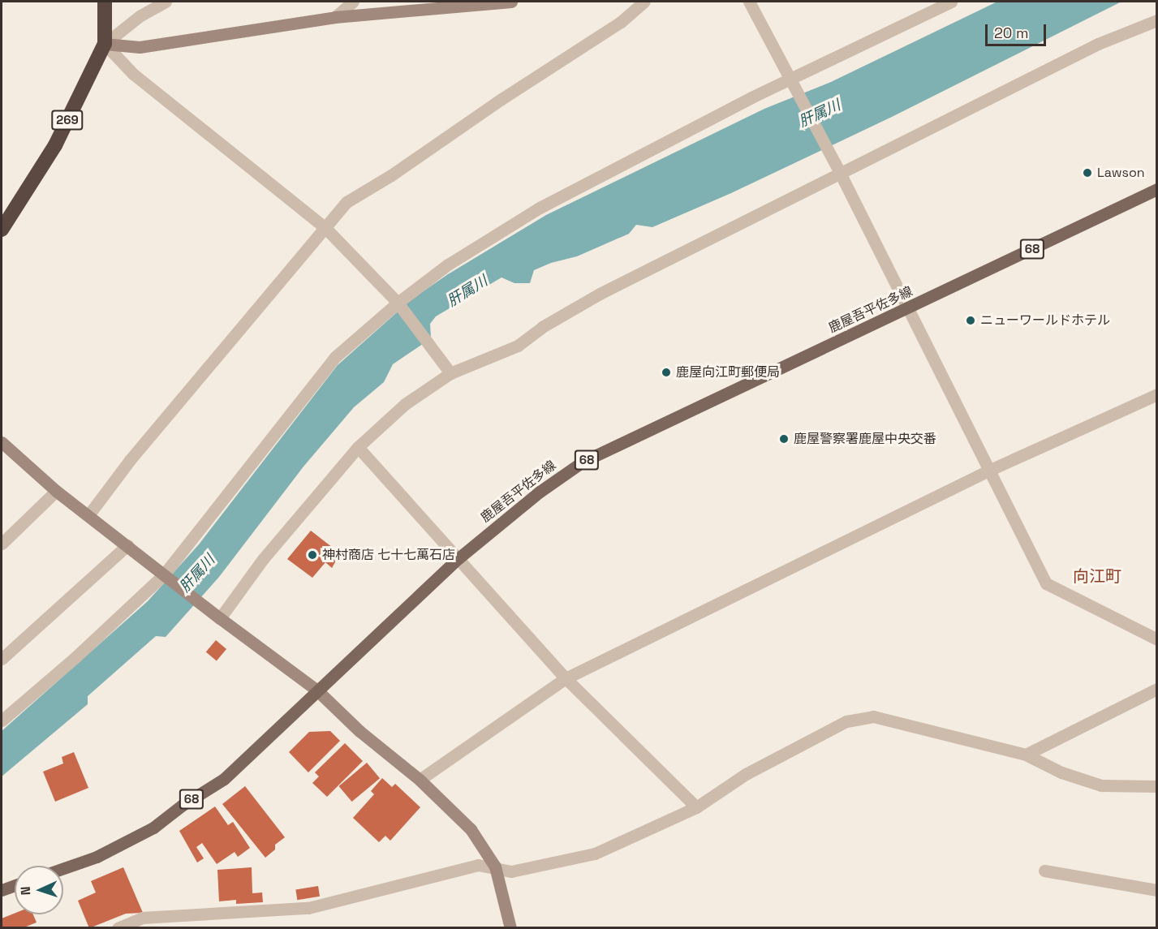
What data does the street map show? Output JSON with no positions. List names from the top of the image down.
{
  "streets": {
    "highway": ["269"],
    "main road": ["68", "鹿屋吾平佐多線"]
  },
  "districts": ["向江町"],
  "water": ["肝属川"],
  "places": [
    "Lawson",
    "ニューワールドホテル",
    "鹿屋向江町郵便局",
    "鹿屋警察署鹿屋中央交番",
    "神村商店 七十七萬石店"
  ],
  "scale_bar": "20 m",
  "north": "left"
}
